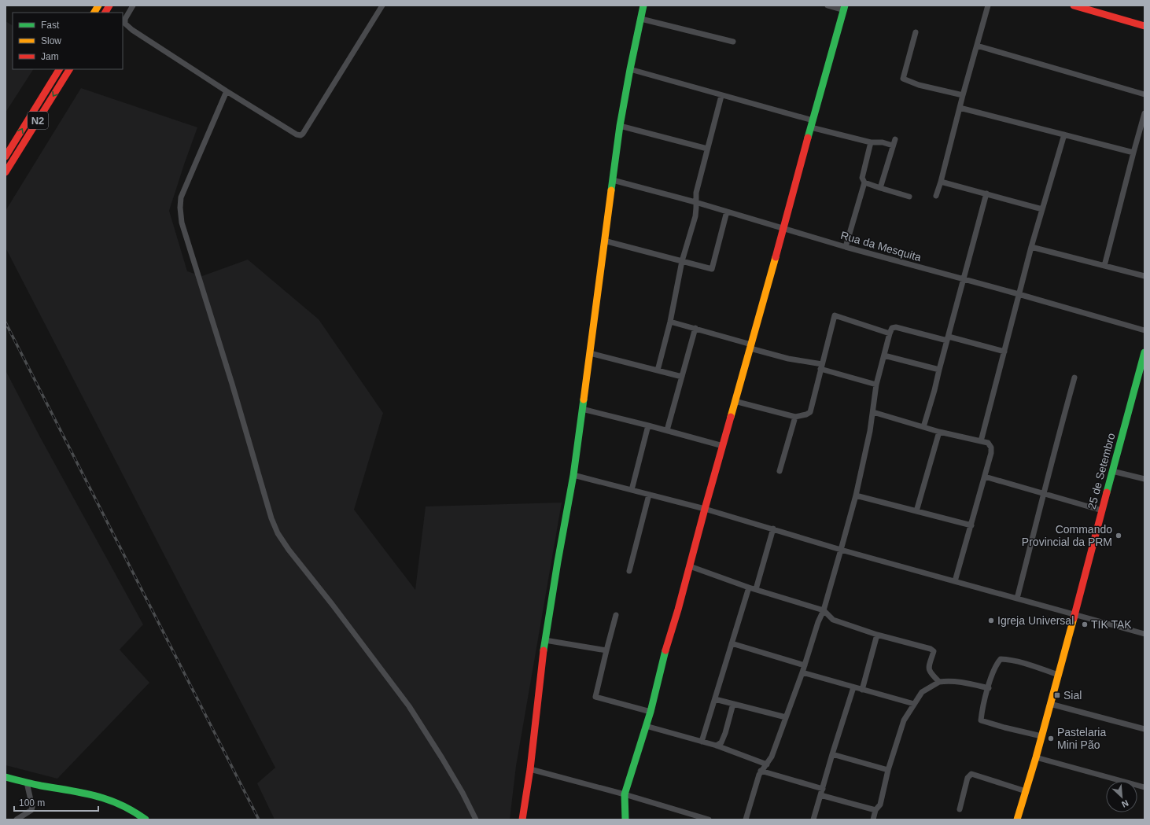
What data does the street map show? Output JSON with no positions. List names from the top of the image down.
{
  "streets": {
    "main road": ["N2", "25 de Setembro"],
    "street": ["Rua da Mesquita"]
  },
  "places": {
    "other": [
      "Commando Provincial da PRM",
      "Igreja Universal",
      "TIK TAK",
      "Pastelaria Mini Pão"
    ],
    "transit": ["Sial"]
  },
  "legend": ["Fast", "Slow", "Jam"],
  "scale_bar": "100 m",
  "north": "bottom right"
}
